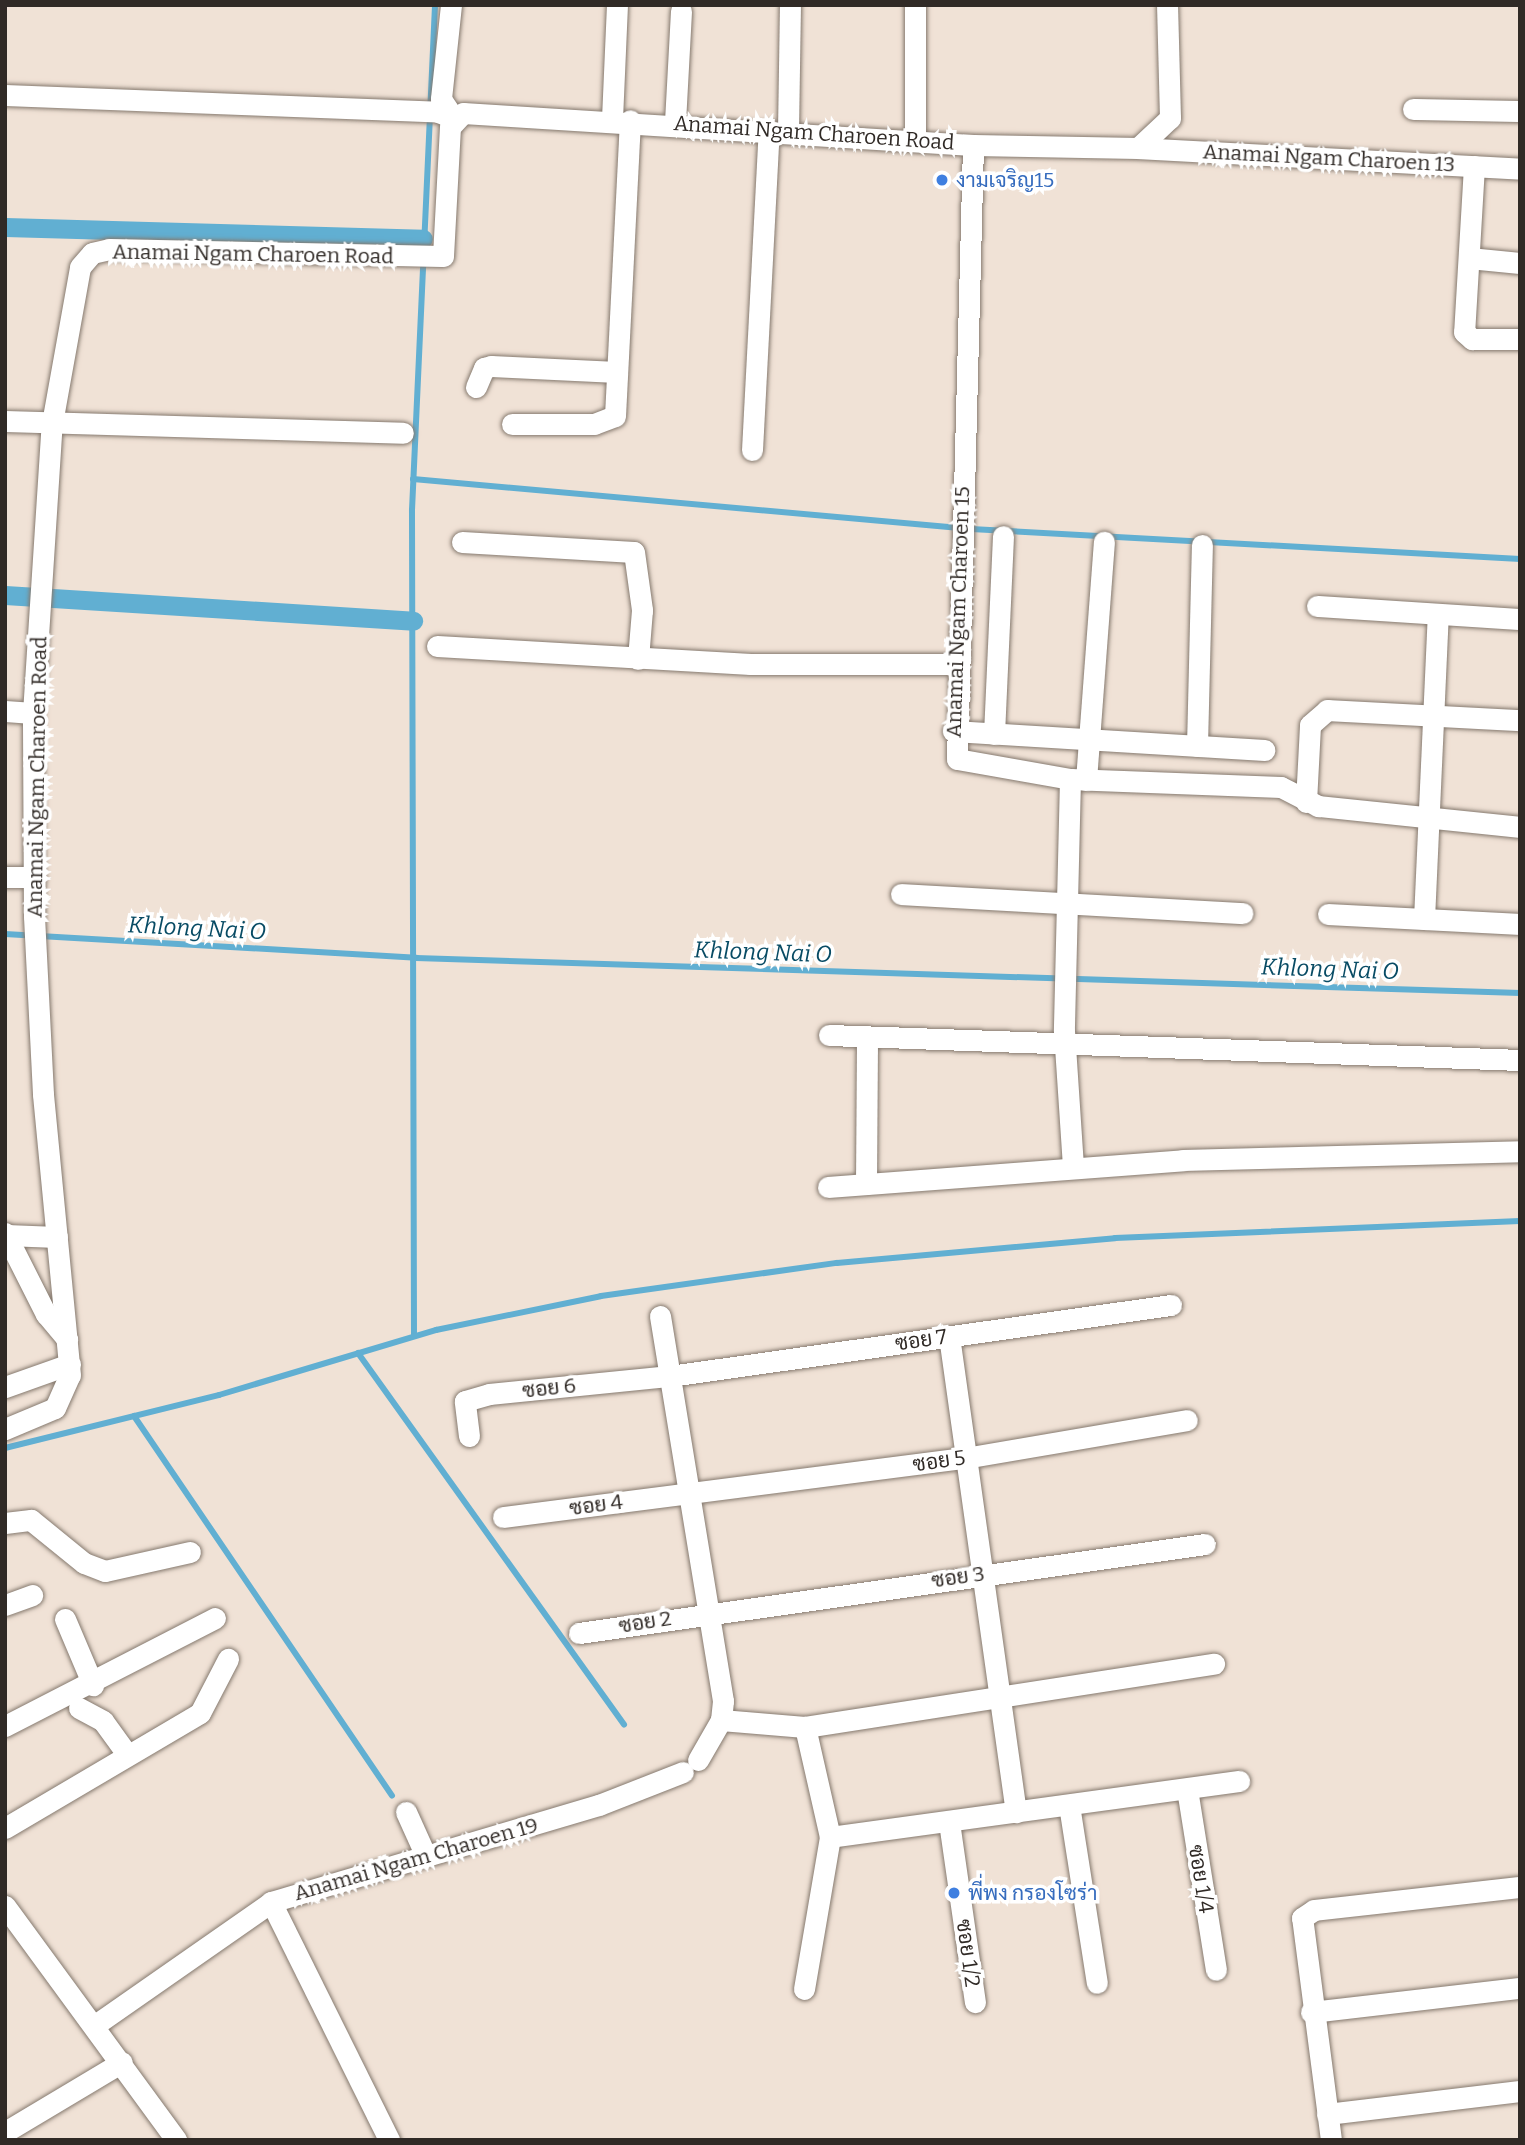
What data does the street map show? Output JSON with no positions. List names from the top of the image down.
{
  "streets": {
    "street": [
      "Anamai Ngam Charoen Road",
      "Anamai Ngam Charoen 13",
      "Anamai Ngam Charoen 15",
      "ซอย 7",
      "ซอย 6",
      "ซอย 5",
      "ซอย 4",
      "ซอย 3",
      "ซอย 2",
      "Anamai Ngam Charoen 19",
      "ซอย 1/4",
      "ซอย 1/2"
    ]
  },
  "crossings": [
    ["Anamai Ngam Charoen Road", "Anamai Ngam Charoen 13"],
    ["Anamai Ngam Charoen Road", "Anamai Ngam Charoen 15"],
    ["ซอย 7", "ซอย 6"],
    ["ซอย 5", "ซอย 4"],
    ["ซอย 3", "ซอย 2"]
  ],
  "water": ["Khlong Nai O"],
  "places": ["งามเจริญ15", "พี่พง กรองโซร่า"]
}
